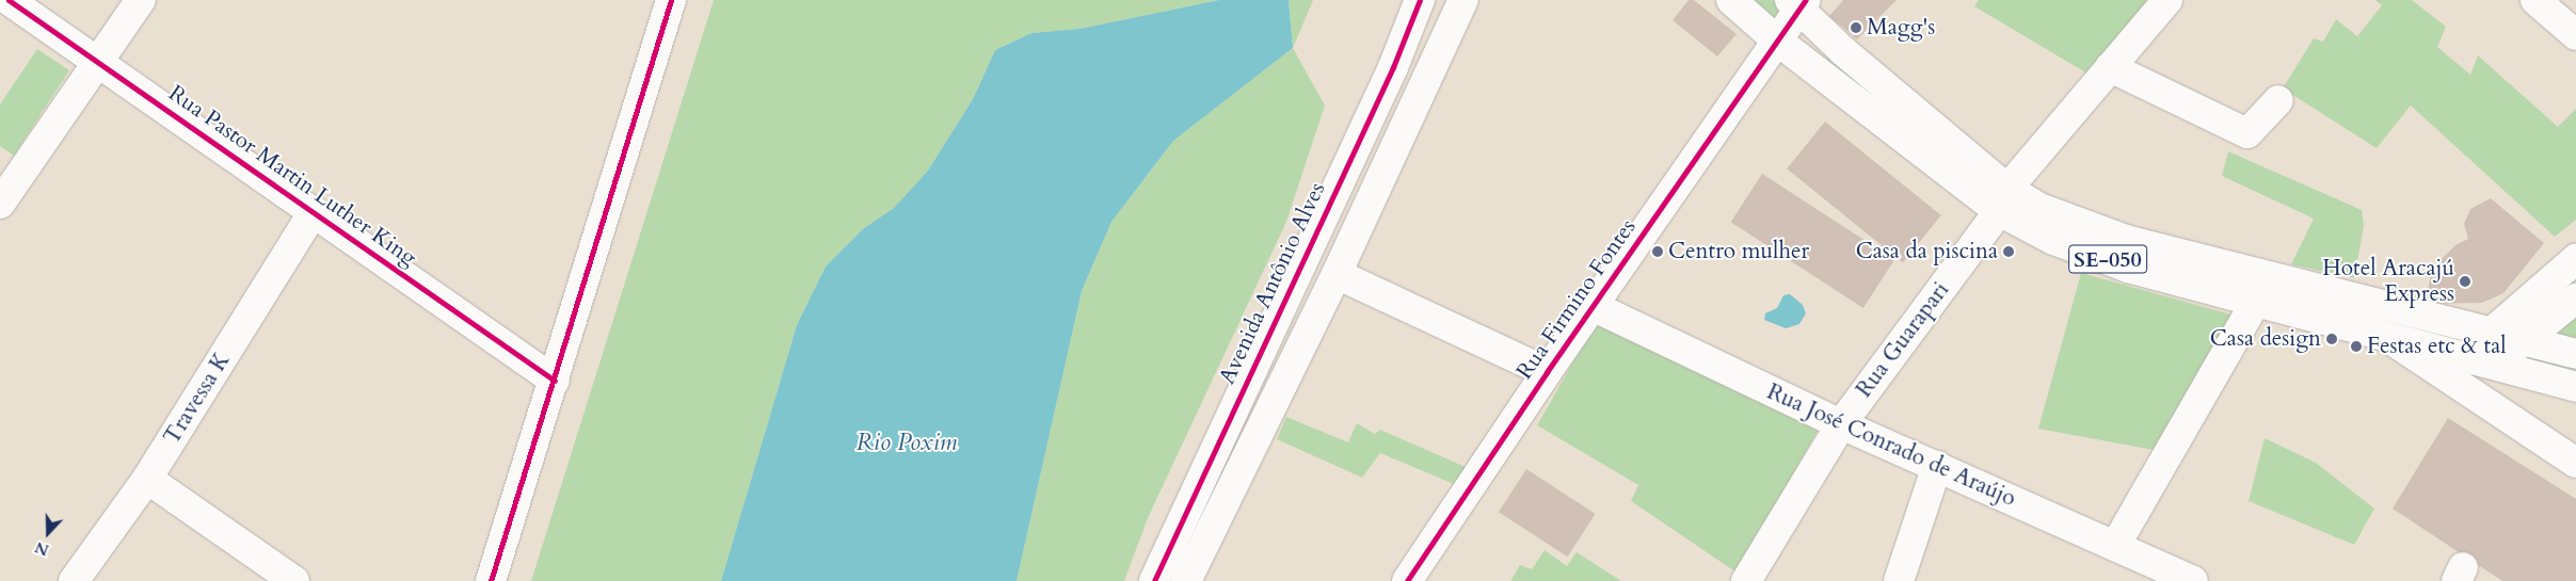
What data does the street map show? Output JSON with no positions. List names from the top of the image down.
{
  "streets": {
    "street": [
      "Rua Pastor Martin Luther King",
      "SE-050",
      "Avenida Antônio Alves",
      "Rua Firmino Fontes",
      "Rua Guarapari",
      "Travessa K",
      "Rua José Conrado de Araújo"
    ]
  },
  "crossings": [
    ["Rua Pastor Martin Luther King", "Travessa K"],
    ["SE-050", "Rua Firmino Fontes"],
    ["SE-050", "Rua Guarapari"],
    ["Rua Firmino Fontes", "Rua José Conrado de Araújo"],
    ["Rua Guarapari", "Rua José Conrado de Araújo"]
  ],
  "water": ["Rio Poxim"],
  "places": [
    "Magg's",
    "Centro mulher",
    "Casa da piscina",
    "Hotel Aracajú Express",
    "Casa design",
    "Festas etc & tal"
  ],
  "north": "bottom"
}
